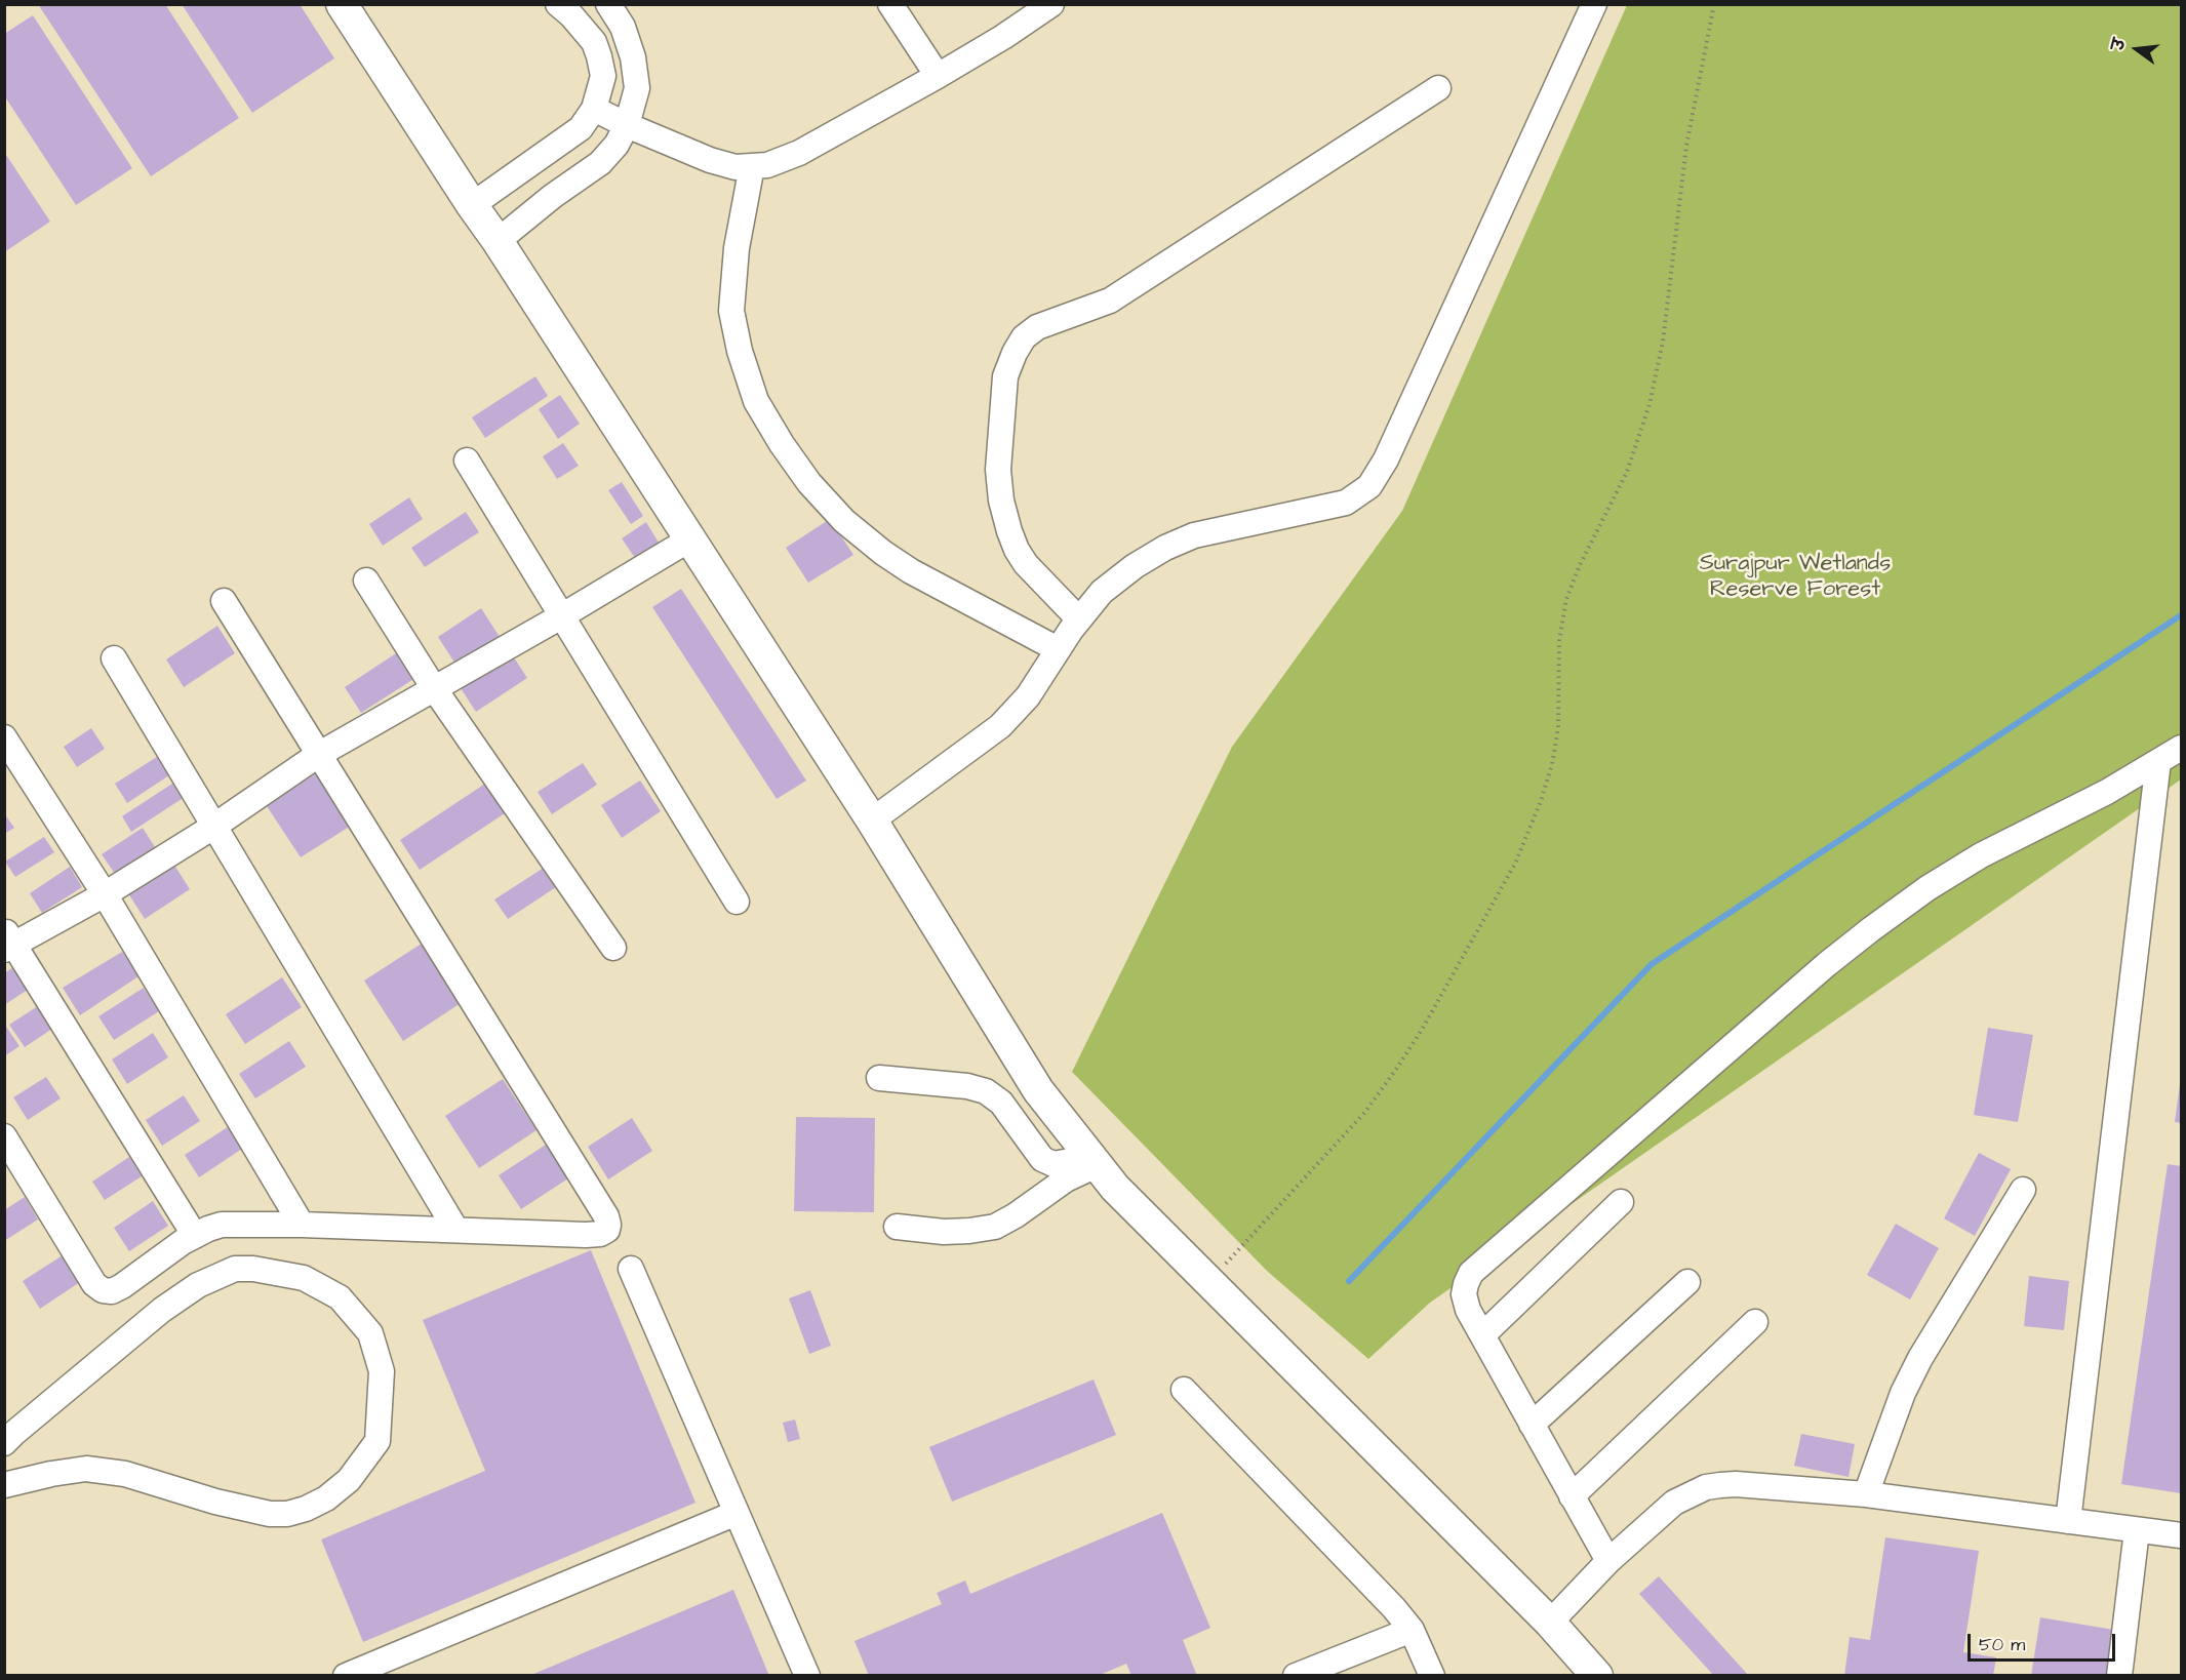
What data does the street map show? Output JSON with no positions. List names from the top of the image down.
{
  "parks": ["Surajpur Wetlands Reserve Forest"],
  "scale_bar": "50 m",
  "north": "left"
}
